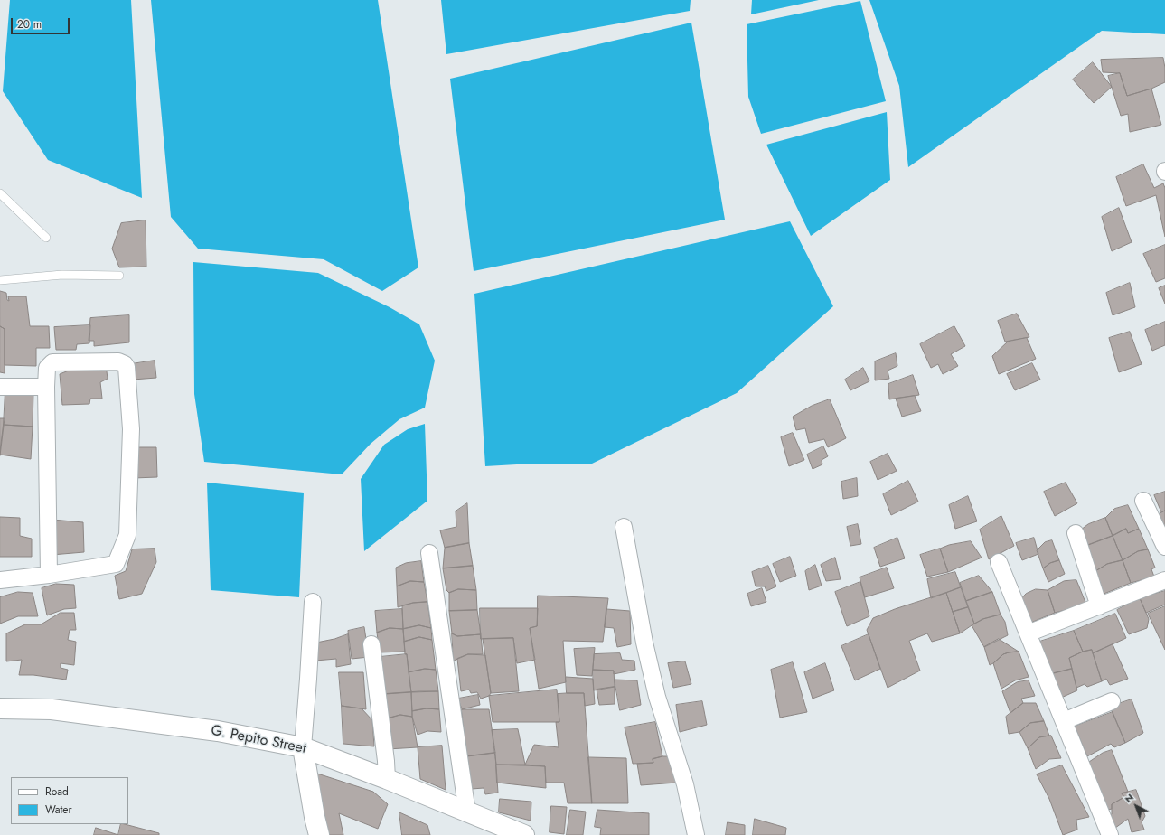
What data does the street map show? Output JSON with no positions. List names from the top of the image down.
{
  "streets": {
    "street": ["G. Pepito Street"]
  },
  "legend": ["Road", "Water"],
  "scale_bar": "20 m",
  "north": "top left"
}
